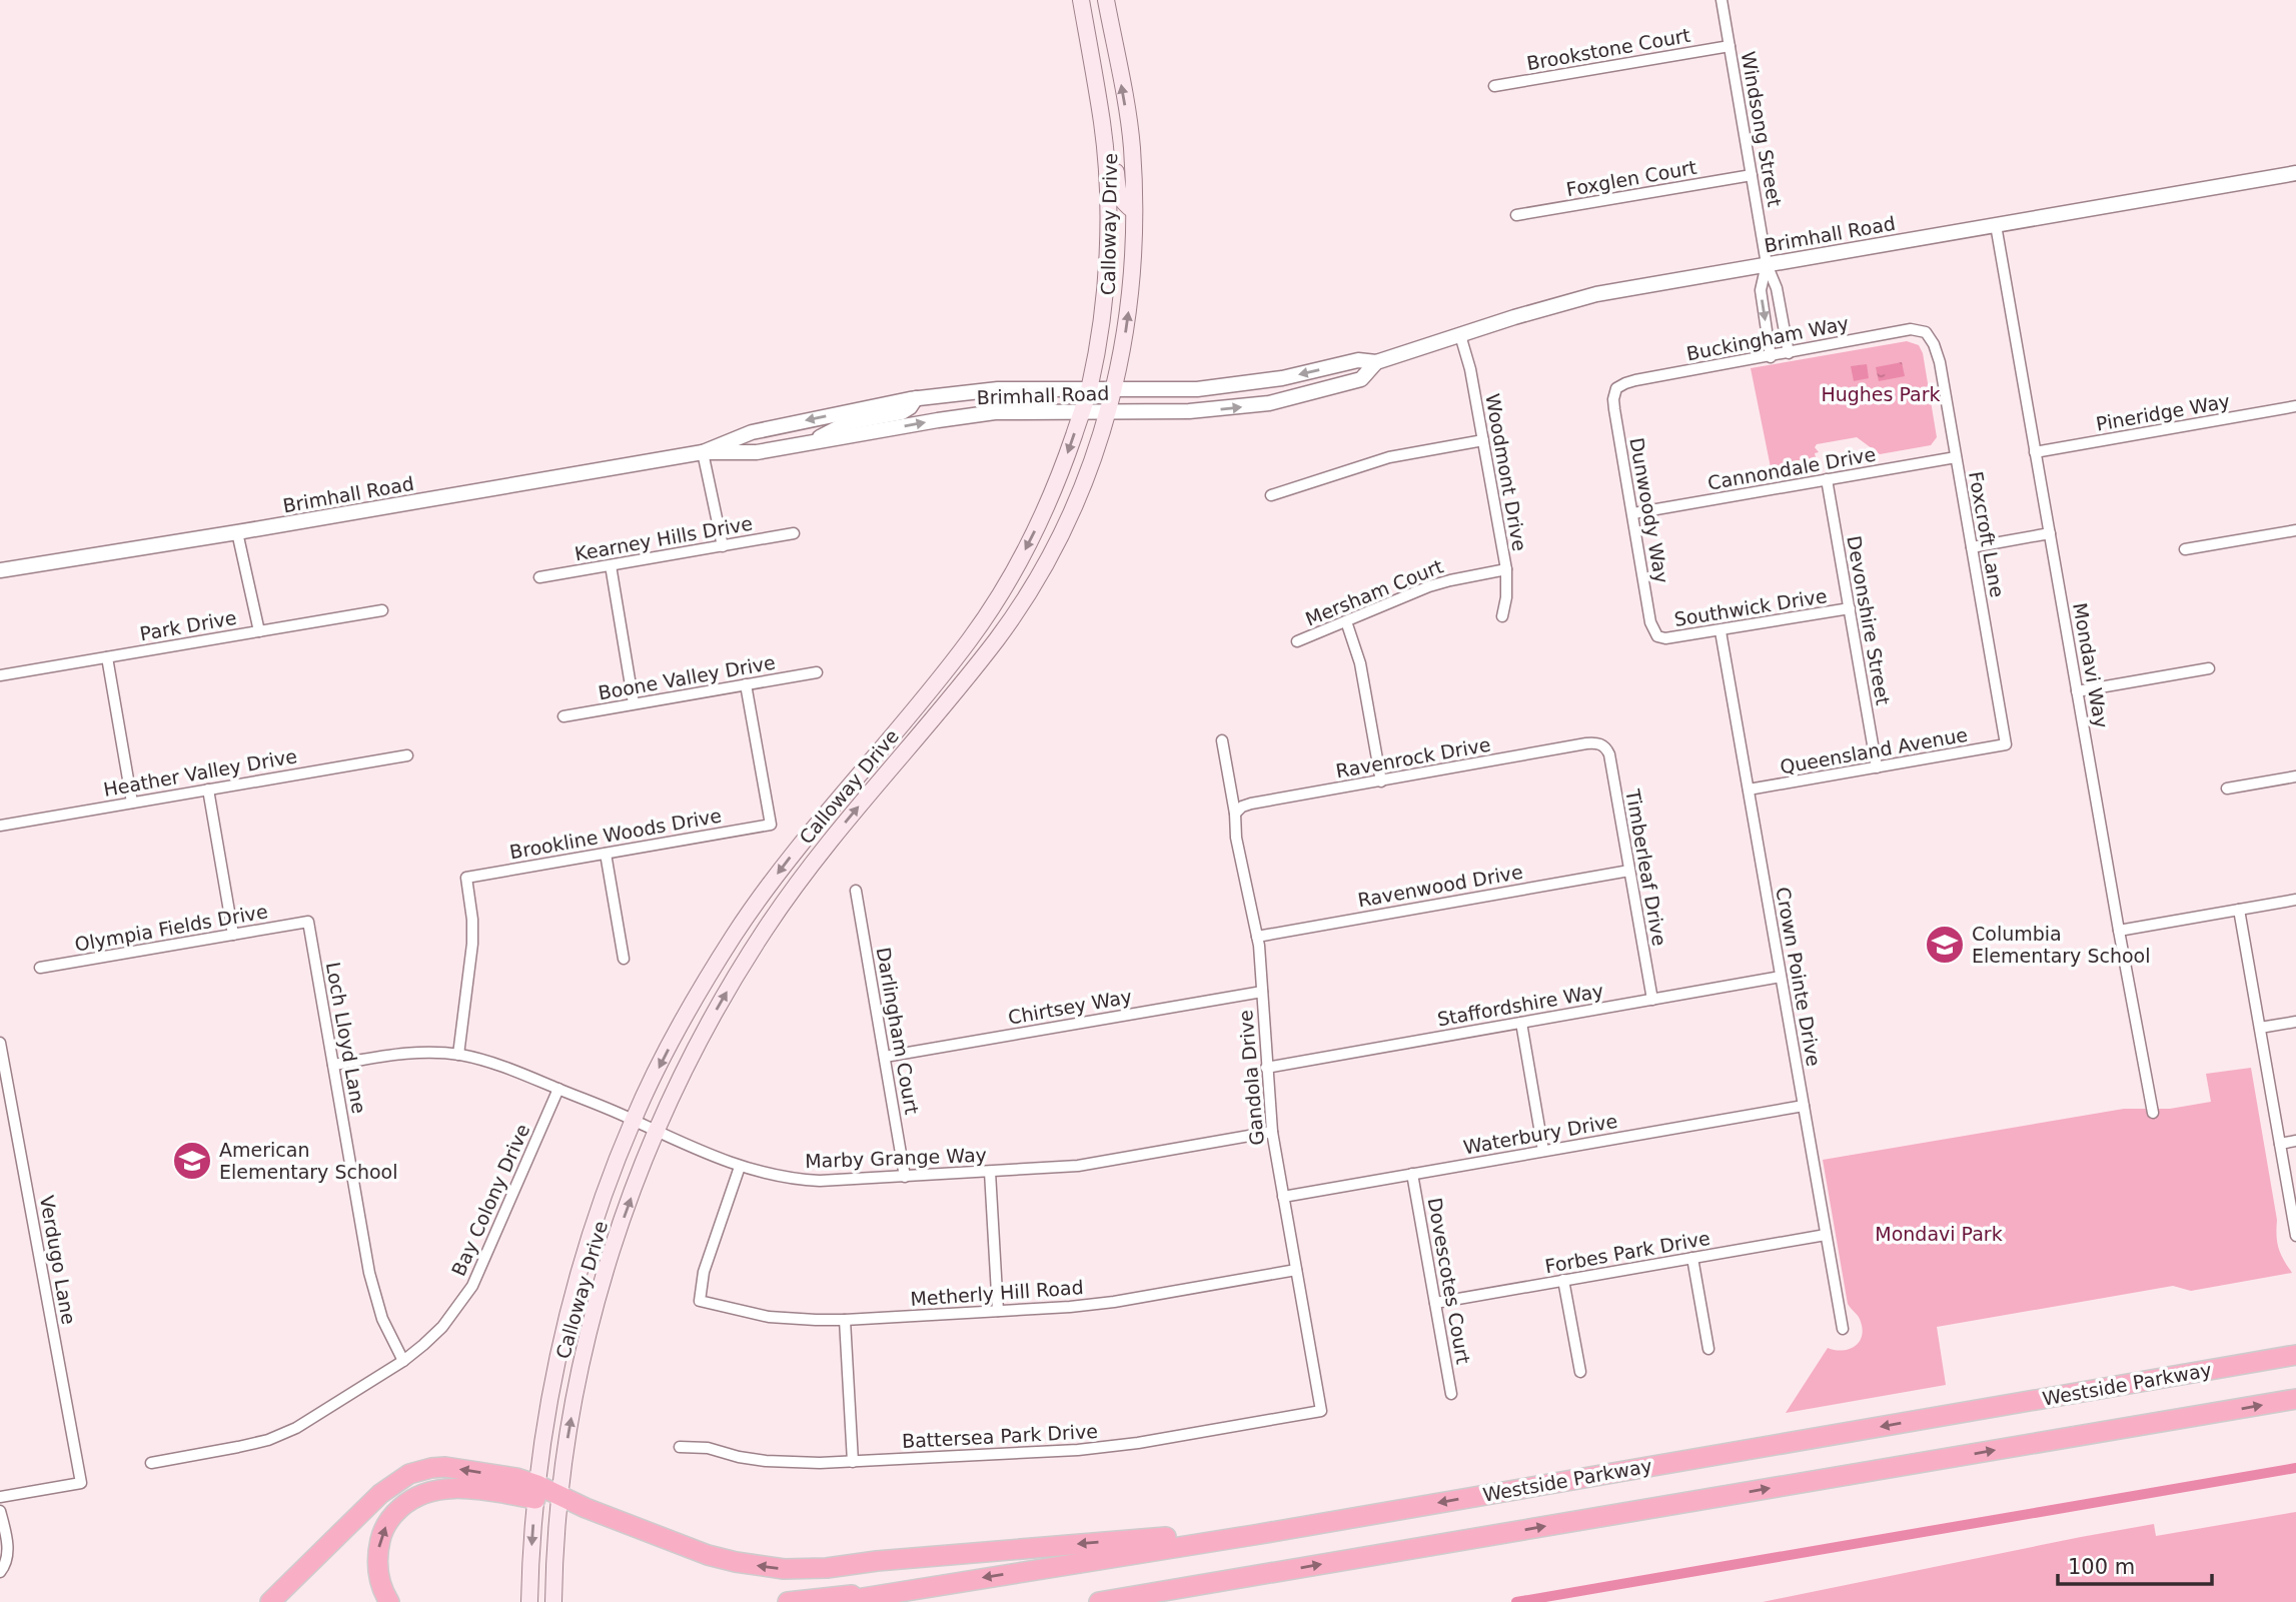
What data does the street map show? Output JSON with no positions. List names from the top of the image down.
{
  "streets": {
    "highway": ["Westside Parkway"],
    "main road": ["Calloway Drive"],
    "street": [
      "Brookstone Court",
      "Windsong Street",
      "Foxglen Court",
      "Brimhall Road",
      "Buckingham Way",
      "Pineridge Way",
      "Cannondale Drive",
      "Woodmont Drive",
      "Dunwoody Way",
      "Foxcroft Lane",
      "Kearney Hills Drive",
      "Mersham Court",
      "Southwick Drive",
      "Devonshire Street",
      "Park Drive",
      "Mondavi Way",
      "Boone Valley Drive",
      "Queensland Avenue",
      "Ravenrock Drive",
      "Heather Valley Drive",
      "Brookline Woods Drive",
      "Timberleaf Drive",
      "Ravenwood Drive",
      "Olympia Fields Drive",
      "Crown Pointe Drive",
      "Staffordshire Way",
      "Chirtsey Way",
      "Darlingham Court",
      "Loch Lloyd Lane",
      "Gandola Drive",
      "Waterbury Drive",
      "Marby Grange Way",
      "Bay Colony Drive",
      "Forbes Park Drive",
      "Verdugo Lane",
      "Dovescotes Court",
      "Metherly Hill Road",
      "Battersea Park Drive"
    ]
  },
  "crossings": [
    ["Brookstone Court", "Windsong Street"],
    ["Windsong Street", "Foxglen Court"],
    ["Windsong Street", "Brimhall Road"],
    ["Windsong Street", "Buckingham Way"],
    ["Calloway Drive", "Brimhall Road"],
    ["Calloway Drive", "Marby Grange Way"],
    ["Brimhall Road", "Woodmont Drive"],
    ["Brimhall Road", "Mondavi Way"],
    ["Buckingham Way", "Dunwoody Way"],
    ["Buckingham Way", "Foxcroft Lane"],
    ["Pineridge Way", "Mondavi Way"],
    ["Cannondale Drive", "Dunwoody Way"],
    ["Cannondale Drive", "Foxcroft Lane"],
    ["Cannondale Drive", "Devonshire Street"],
    ["Woodmont Drive", "Mersham Court"],
    ["Dunwoody Way", "Southwick Drive"],
    ["Foxcroft Lane", "Queensland Avenue"],
    ["Southwick Drive", "Devonshire Street"],
    ["Southwick Drive", "Crown Pointe Drive"],
    ["Devonshire Street", "Queensland Avenue"],
    ["Boone Valley Drive", "Brookline Woods Drive"],
    ["Queensland Avenue", "Crown Pointe Drive"],
    ["Ravenrock Drive", "Timberleaf Drive"],
    ["Ravenrock Drive", "Gandola Drive"],
    ["Brookline Woods Drive", "Marby Grange Way"],
    ["Timberleaf Drive", "Ravenwood Drive"],
    ["Timberleaf Drive", "Staffordshire Way"],
    ["Ravenwood Drive", "Gandola Drive"],
    ["Olympia Fields Drive", "Loch Lloyd Lane"],
    ["Crown Pointe Drive", "Staffordshire Way"],
    ["Crown Pointe Drive", "Waterbury Drive"],
    ["Crown Pointe Drive", "Forbes Park Drive"],
    ["Staffordshire Way", "Gandola Drive"],
    ["Chirtsey Way", "Darlingham Court"],
    ["Chirtsey Way", "Gandola Drive"],
    ["Darlingham Court", "Marby Grange Way"],
    ["Loch Lloyd Lane", "Marby Grange Way"],
    ["Loch Lloyd Lane", "Bay Colony Drive"],
    ["Gandola Drive", "Waterbury Drive"],
    ["Gandola Drive", "Marby Grange Way"],
    ["Gandola Drive", "Metherly Hill Road"],
    ["Gandola Drive", "Battersea Park Drive"],
    ["Waterbury Drive", "Dovescotes Court"],
    ["Marby Grange Way", "Bay Colony Drive"],
    ["Marby Grange Way", "Metherly Hill Road"],
    ["Forbes Park Drive", "Dovescotes Court"]
  ],
  "parks": ["Hughes Park", "Mondavi Park"],
  "places": {
    "school or university": ["Columbia Elementary School", "American Elementary School"]
  },
  "scale_bar": "100 m"
}
